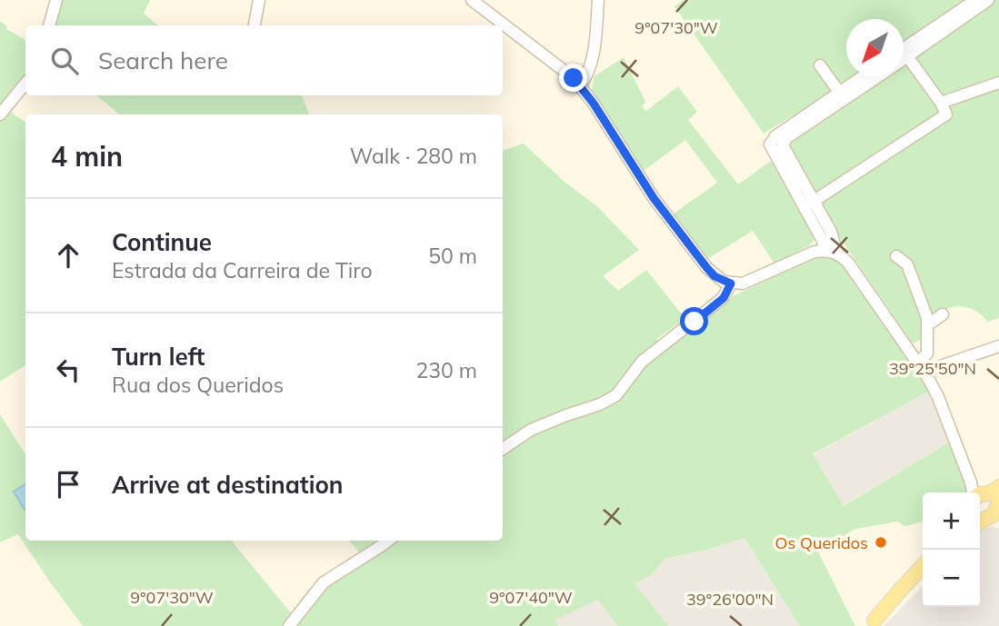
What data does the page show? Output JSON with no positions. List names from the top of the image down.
{
  "places": ["Os Queridos"],
  "north": "bottom left",
  "page": {
    "search": "Search here",
    "heading": ["4 min", "Walk · 280 m"],
    "list": [
      ["Continue", "Estrada da Carreira de Tiro", "50 m"],
      ["Turn left", "Rua dos Queridos", "230 m"],
      "Arrive at destination"
    ],
    "map_buttons": ["+", "−"]
  },
  "coordinates": [
    "9°07'30\"W",
    "39°25'50\"N",
    "9°07'40\"W",
    "39°26'00\"N"
  ]
}
